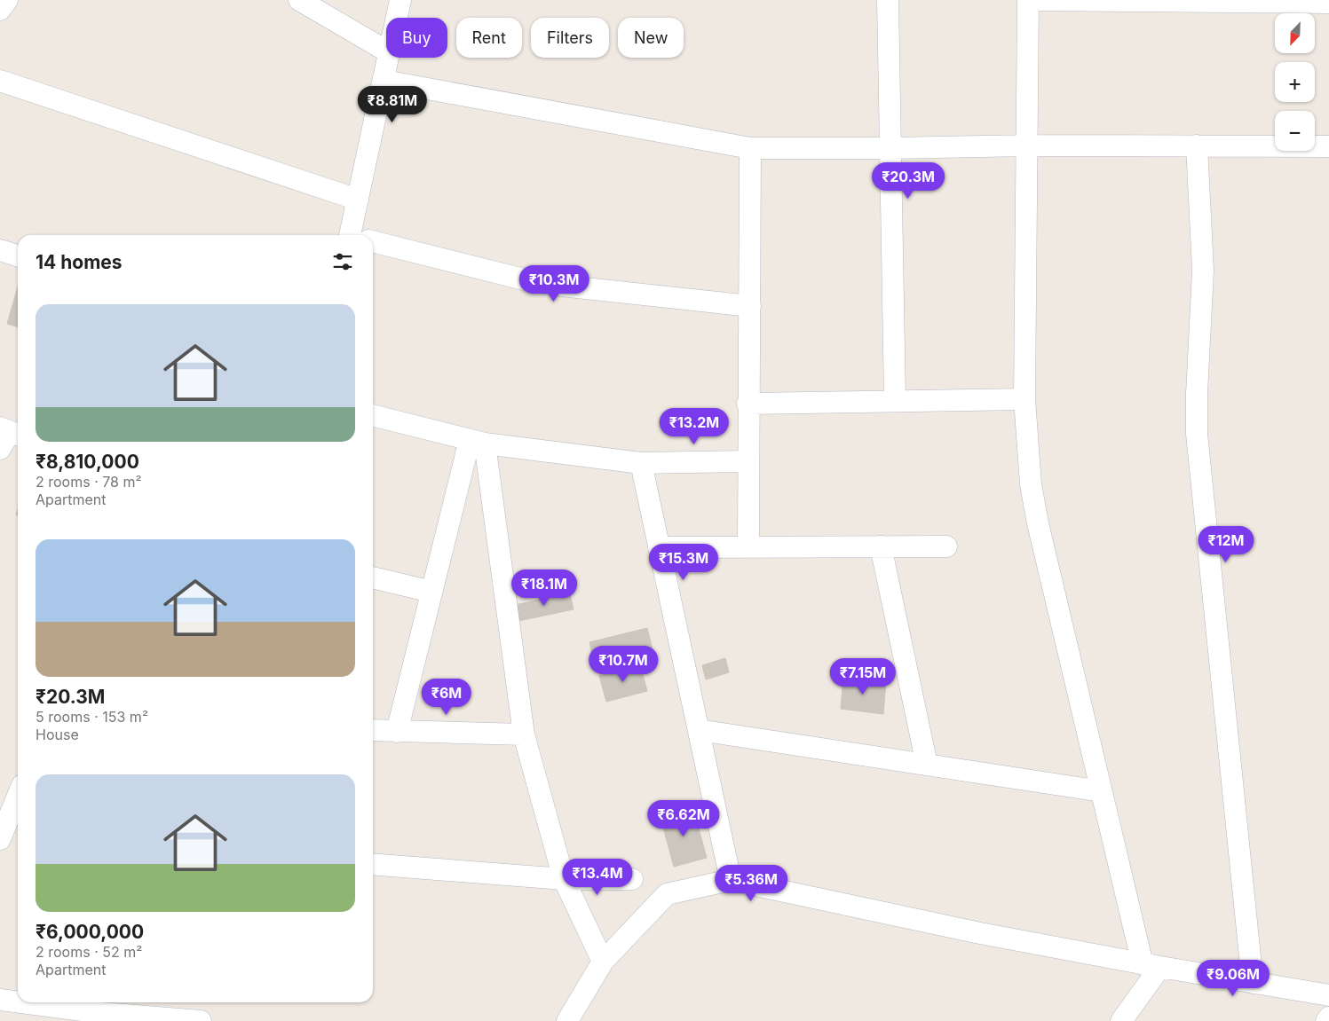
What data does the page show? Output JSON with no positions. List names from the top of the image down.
{
  "north": "bottom left",
  "page": {
    "map_buttons": ["+", "−"],
    "chip": [
      "Buy",
      "Rent",
      "Filters",
      "New"
    ],
    "price": [
      "₹8.81M",
      "₹20.3M",
      "₹10.3M",
      "₹13.2M",
      "₹12M",
      "₹15.3M",
      "₹18.1M",
      "₹10.7M",
      "₹7.15M",
      "₹6M",
      "₹6.62M",
      "₹13.4M",
      "₹5.36M",
      "₹9.06M"
    ],
    "heading": "14 homes",
    "list": [
      {
        "name": "₹8,810,000",
        "note": "2 rooms · 78 m² · Apartment"
      },
      {
        "name": "₹20.3M",
        "note": "5 rooms · 153 m² · House"
      },
      {
        "name": "₹6,000,000",
        "note": "2 rooms · 52 m² · Apartment"
      }
    ]
  }
}
